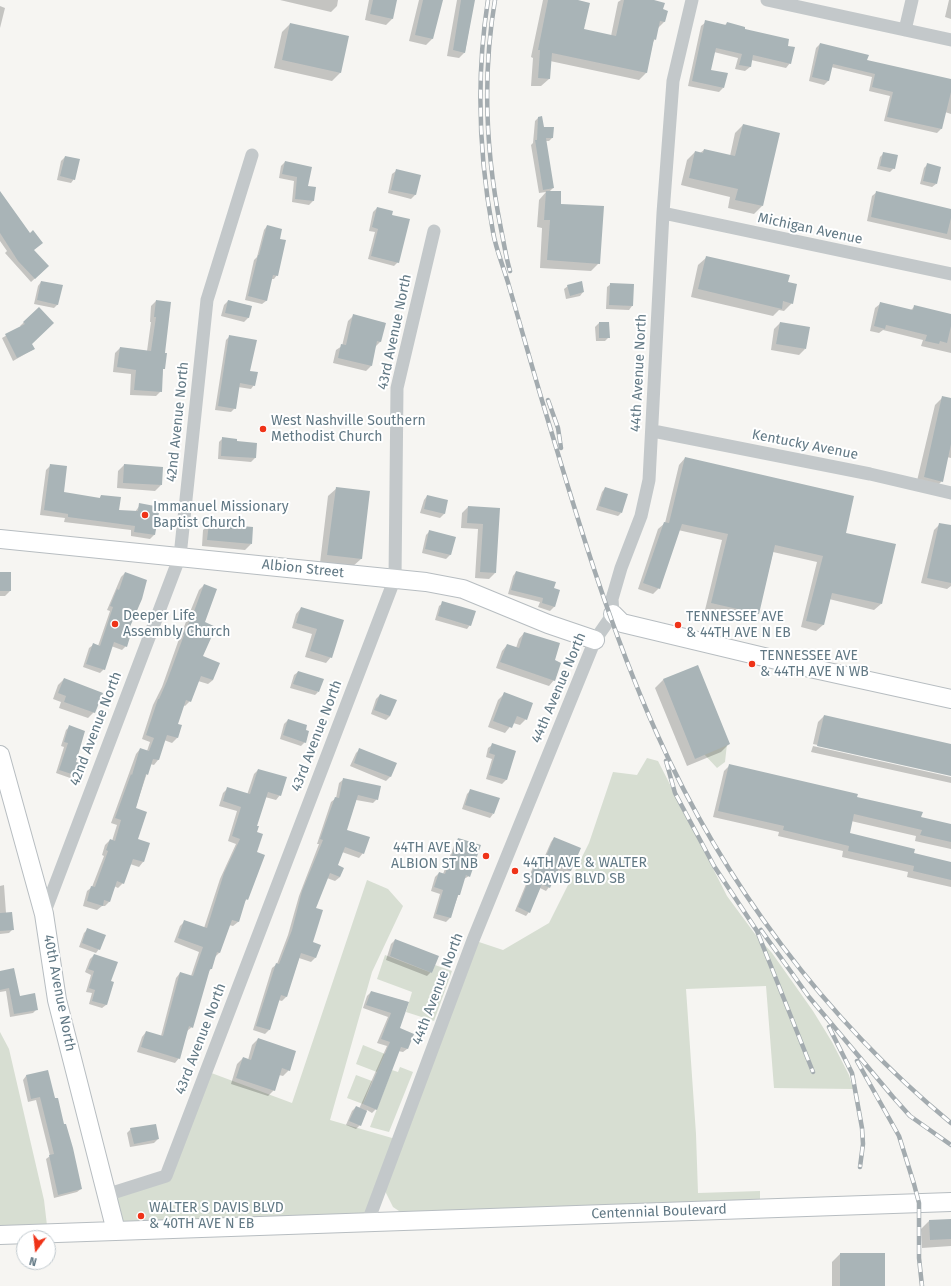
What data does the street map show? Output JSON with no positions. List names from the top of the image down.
{
  "streets": {
    "street": [
      "Michigan Avenue",
      "43rd Avenue North",
      "44th Avenue North",
      "42nd Avenue North",
      "Kentucky Avenue",
      "Albion Street",
      "40th Avenue North",
      "Centennial Boulevard"
    ]
  },
  "crossings": [
    ["Michigan Avenue", "44th Avenue North"],
    ["43rd Avenue North", "Albion Street"],
    ["43rd Avenue North", "40th Avenue North"],
    ["44th Avenue North", "Kentucky Avenue"],
    ["44th Avenue North", "Albion Street"],
    ["44th Avenue North", "Centennial Boulevard"],
    ["42nd Avenue North", "Albion Street"],
    ["42nd Avenue North", "40th Avenue North"],
    ["40th Avenue North", "Centennial Boulevard"]
  ],
  "places": [
    "West Nashville Southern Methodist Church",
    "Immanuel Missionary Baptist Church",
    "Deeper Life Assembly Church",
    "TENNESSEE AVE & 44TH AVE N EB",
    "TENNESSEE AVE & 44TH AVE N WB",
    "44TH AVE N & ALBION ST NB",
    "44TH AVE & WALTER S DAVIS BLVD SB",
    "WALTER S DAVIS BLVD & 40TH AVE N EB"
  ],
  "north": "bottom"
}
